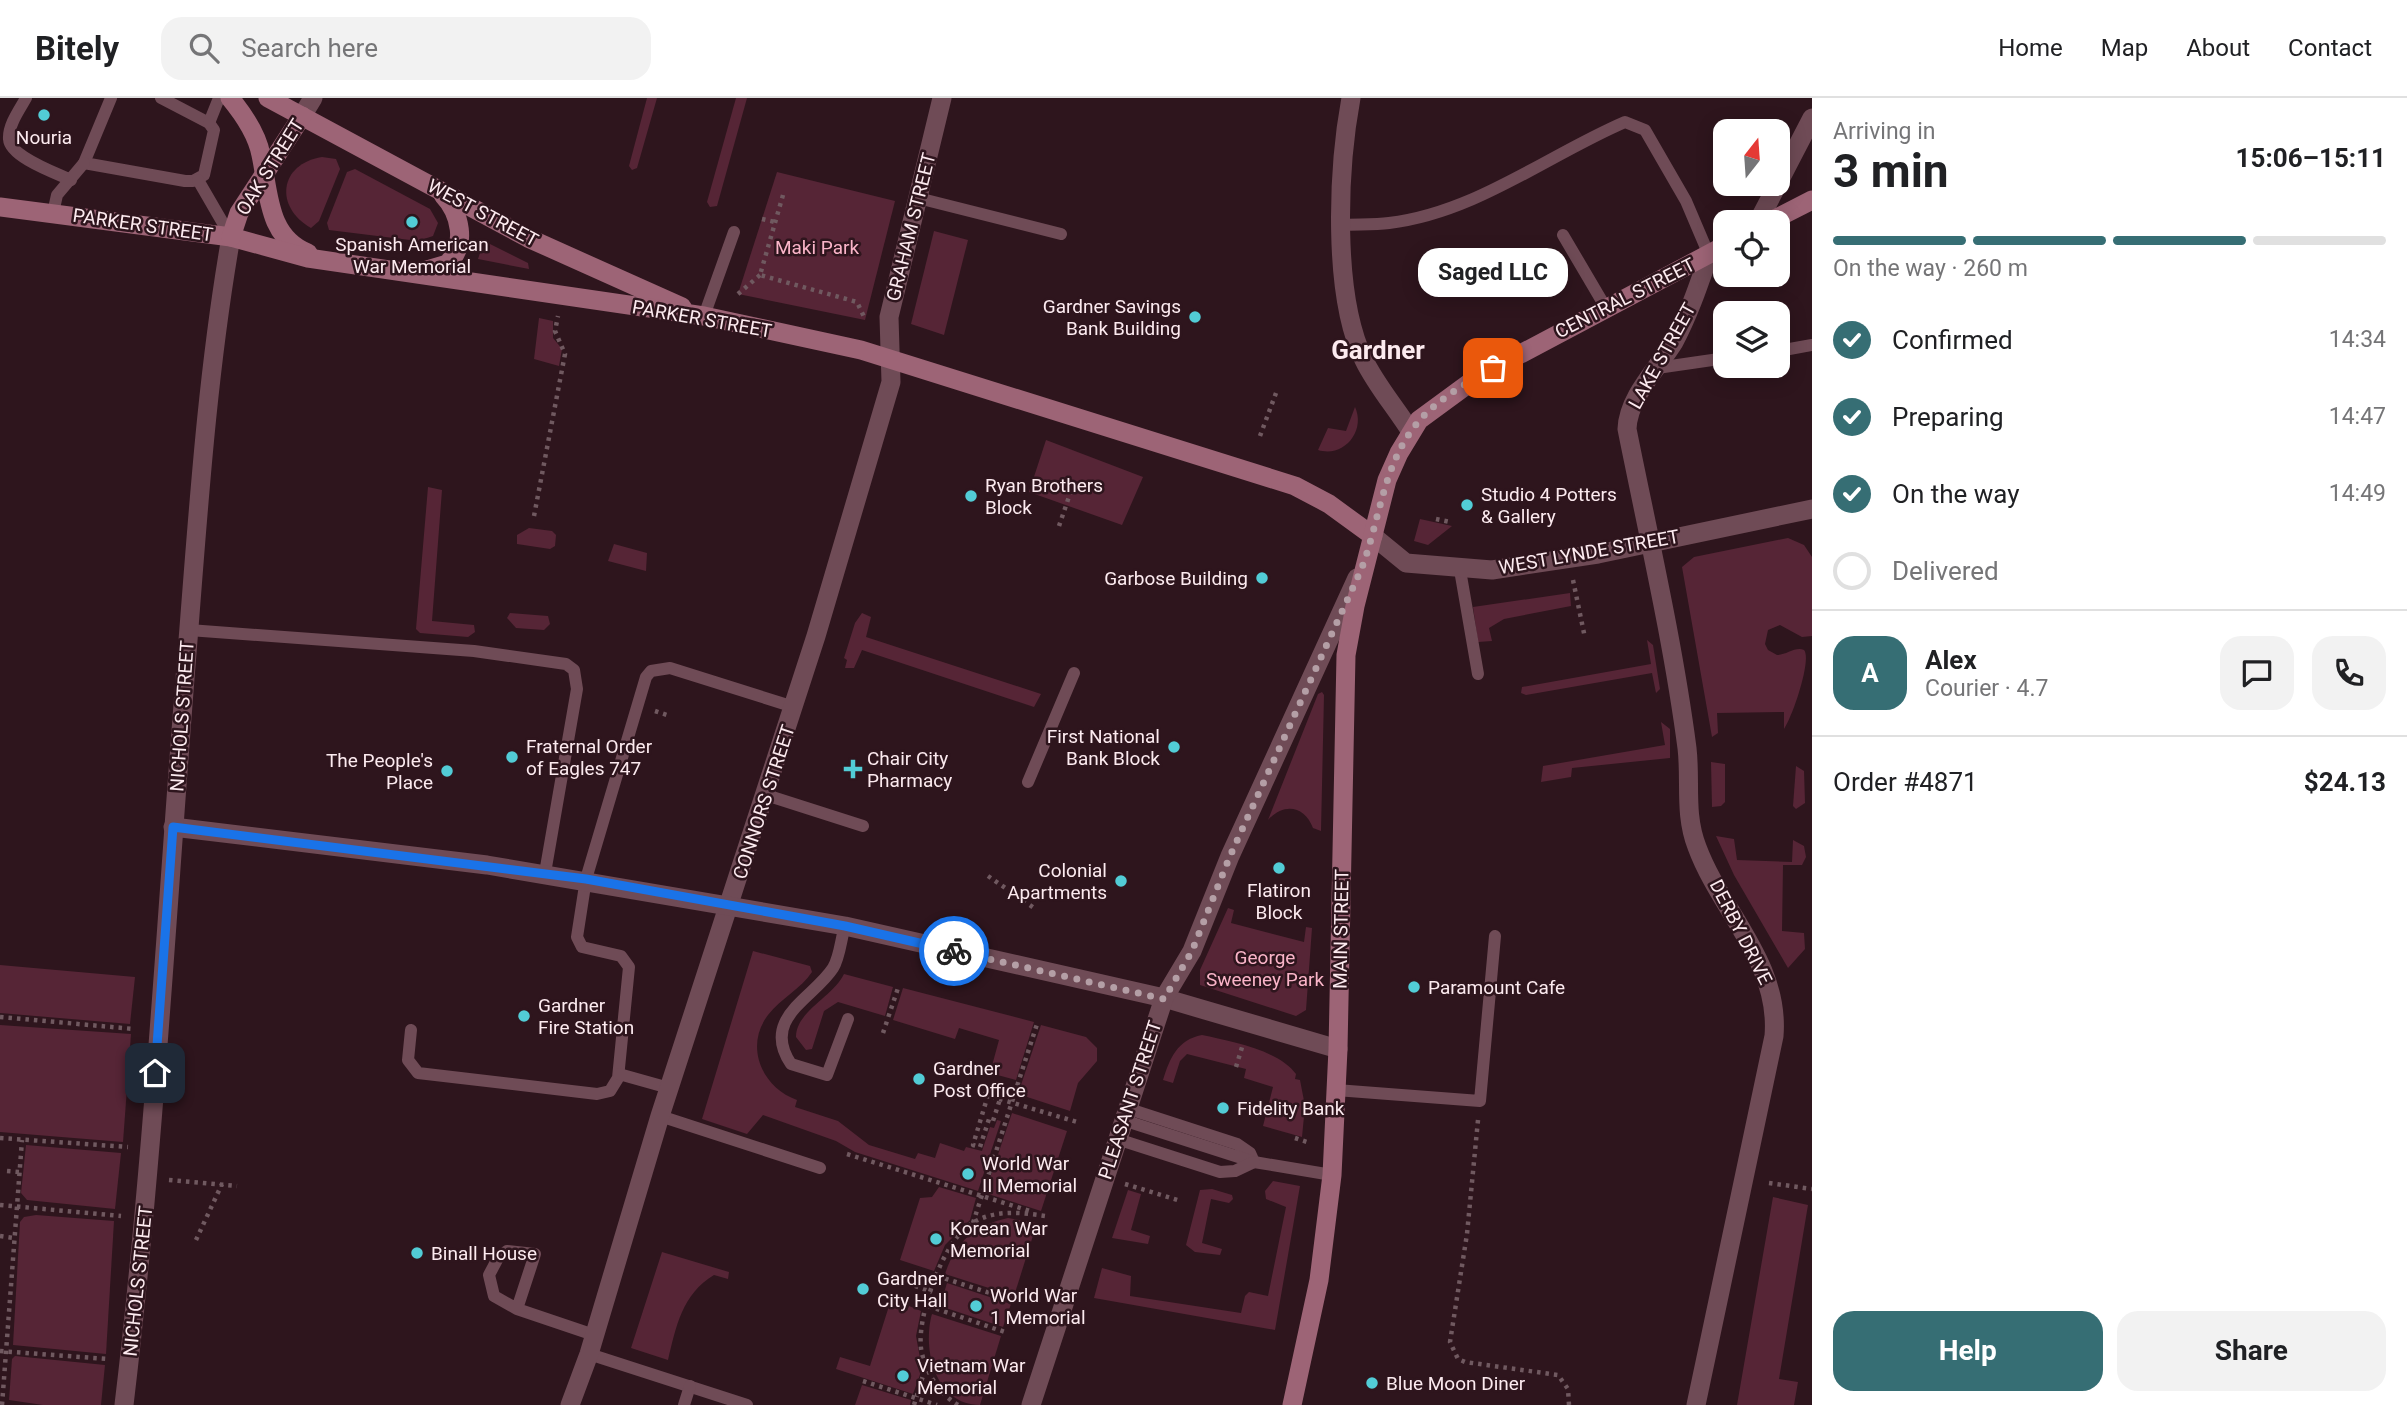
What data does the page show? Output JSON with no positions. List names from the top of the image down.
{
  "streets": {
    "main road": [
      "OAK STREET",
      "WEST STREET",
      "PARKER STREET",
      "CENTRAL STREET",
      "MAIN STREET"
    ],
    "street": [
      "GRAHAM STREET",
      "LAKE STREET",
      "WEST LYNDE STREET",
      "NICHOLS STREET",
      "CONNORS STREET",
      "DERBY DRIVE",
      "PLEASANT STREET"
    ]
  },
  "crossings": [
    ["OAK STREET", "WEST STREET"],
    ["OAK STREET", "PARKER STREET"],
    ["OAK STREET", "NICHOLS STREET"],
    ["WEST STREET", "PARKER STREET"],
    ["PARKER STREET", "GRAHAM STREET"],
    ["PARKER STREET", "CENTRAL STREET"],
    ["PARKER STREET", "WEST LYNDE STREET"],
    ["PARKER STREET", "NICHOLS STREET"],
    ["PARKER STREET", "CONNORS STREET"],
    ["PARKER STREET", "MAIN STREET"],
    ["PARKER STREET", "PLEASANT STREET"],
    ["GRAHAM STREET", "CONNORS STREET"],
    ["CENTRAL STREET", "WEST LYNDE STREET"],
    ["CENTRAL STREET", "MAIN STREET"],
    ["CENTRAL STREET", "PLEASANT STREET"],
    ["LAKE STREET", "WEST LYNDE STREET"],
    ["LAKE STREET", "DERBY DRIVE"],
    ["WEST LYNDE STREET", "MAIN STREET"],
    ["WEST LYNDE STREET", "DERBY DRIVE"],
    ["WEST LYNDE STREET", "PLEASANT STREET"],
    ["MAIN STREET", "PLEASANT STREET"]
  ],
  "districts": ["Gardner"],
  "parks": ["Maki Park", "George Sweeney Park"],
  "places": {
    "other": [
      "Nouria",
      "Spanish American War Memorial",
      "Gardner Savings Bank Building",
      "Saged LLC",
      "Ryan Brothers Block",
      "Studio 4 Potters & Gallery",
      "Garbose Building",
      "First National Bank Block",
      "Fraternal Order of Eagles 747",
      "The People's Place",
      "Flatiron Block",
      "Colonial Apartments",
      "Paramount Cafe",
      "Gardner Fire Station",
      "Gardner Post Office",
      "Fidelity Bank",
      "World War II Memorial",
      "Korean War Memorial",
      "Binall House",
      "Gardner City Hall",
      "World War 1 Memorial",
      "Vietnam War Memorial",
      "Blue Moon Diner"
    ],
    "health": ["Chair City Pharmacy"]
  },
  "north": "top",
  "page": {
    "header": "Bitely",
    "search": "Search here",
    "nav": [
      "Home",
      "Map",
      "About",
      "Contact"
    ],
    "heading": ["3 min", "Arriving in", "15:06–15:11"],
    "panel": [
      "Alex",
      "Courier · 4.7",
      "Order #4871",
      "$24.13"
    ],
    "bar": "On the way · 260 m",
    "bubble": "Saged LLC",
    "list": [
      ["Confirmed", "14:34"],
      ["Preparing", "14:47"],
      ["On the way", "14:49"],
      "Delivered"
    ],
    "round": "A",
    "buttons": ["Help", "Share"]
  }
}
